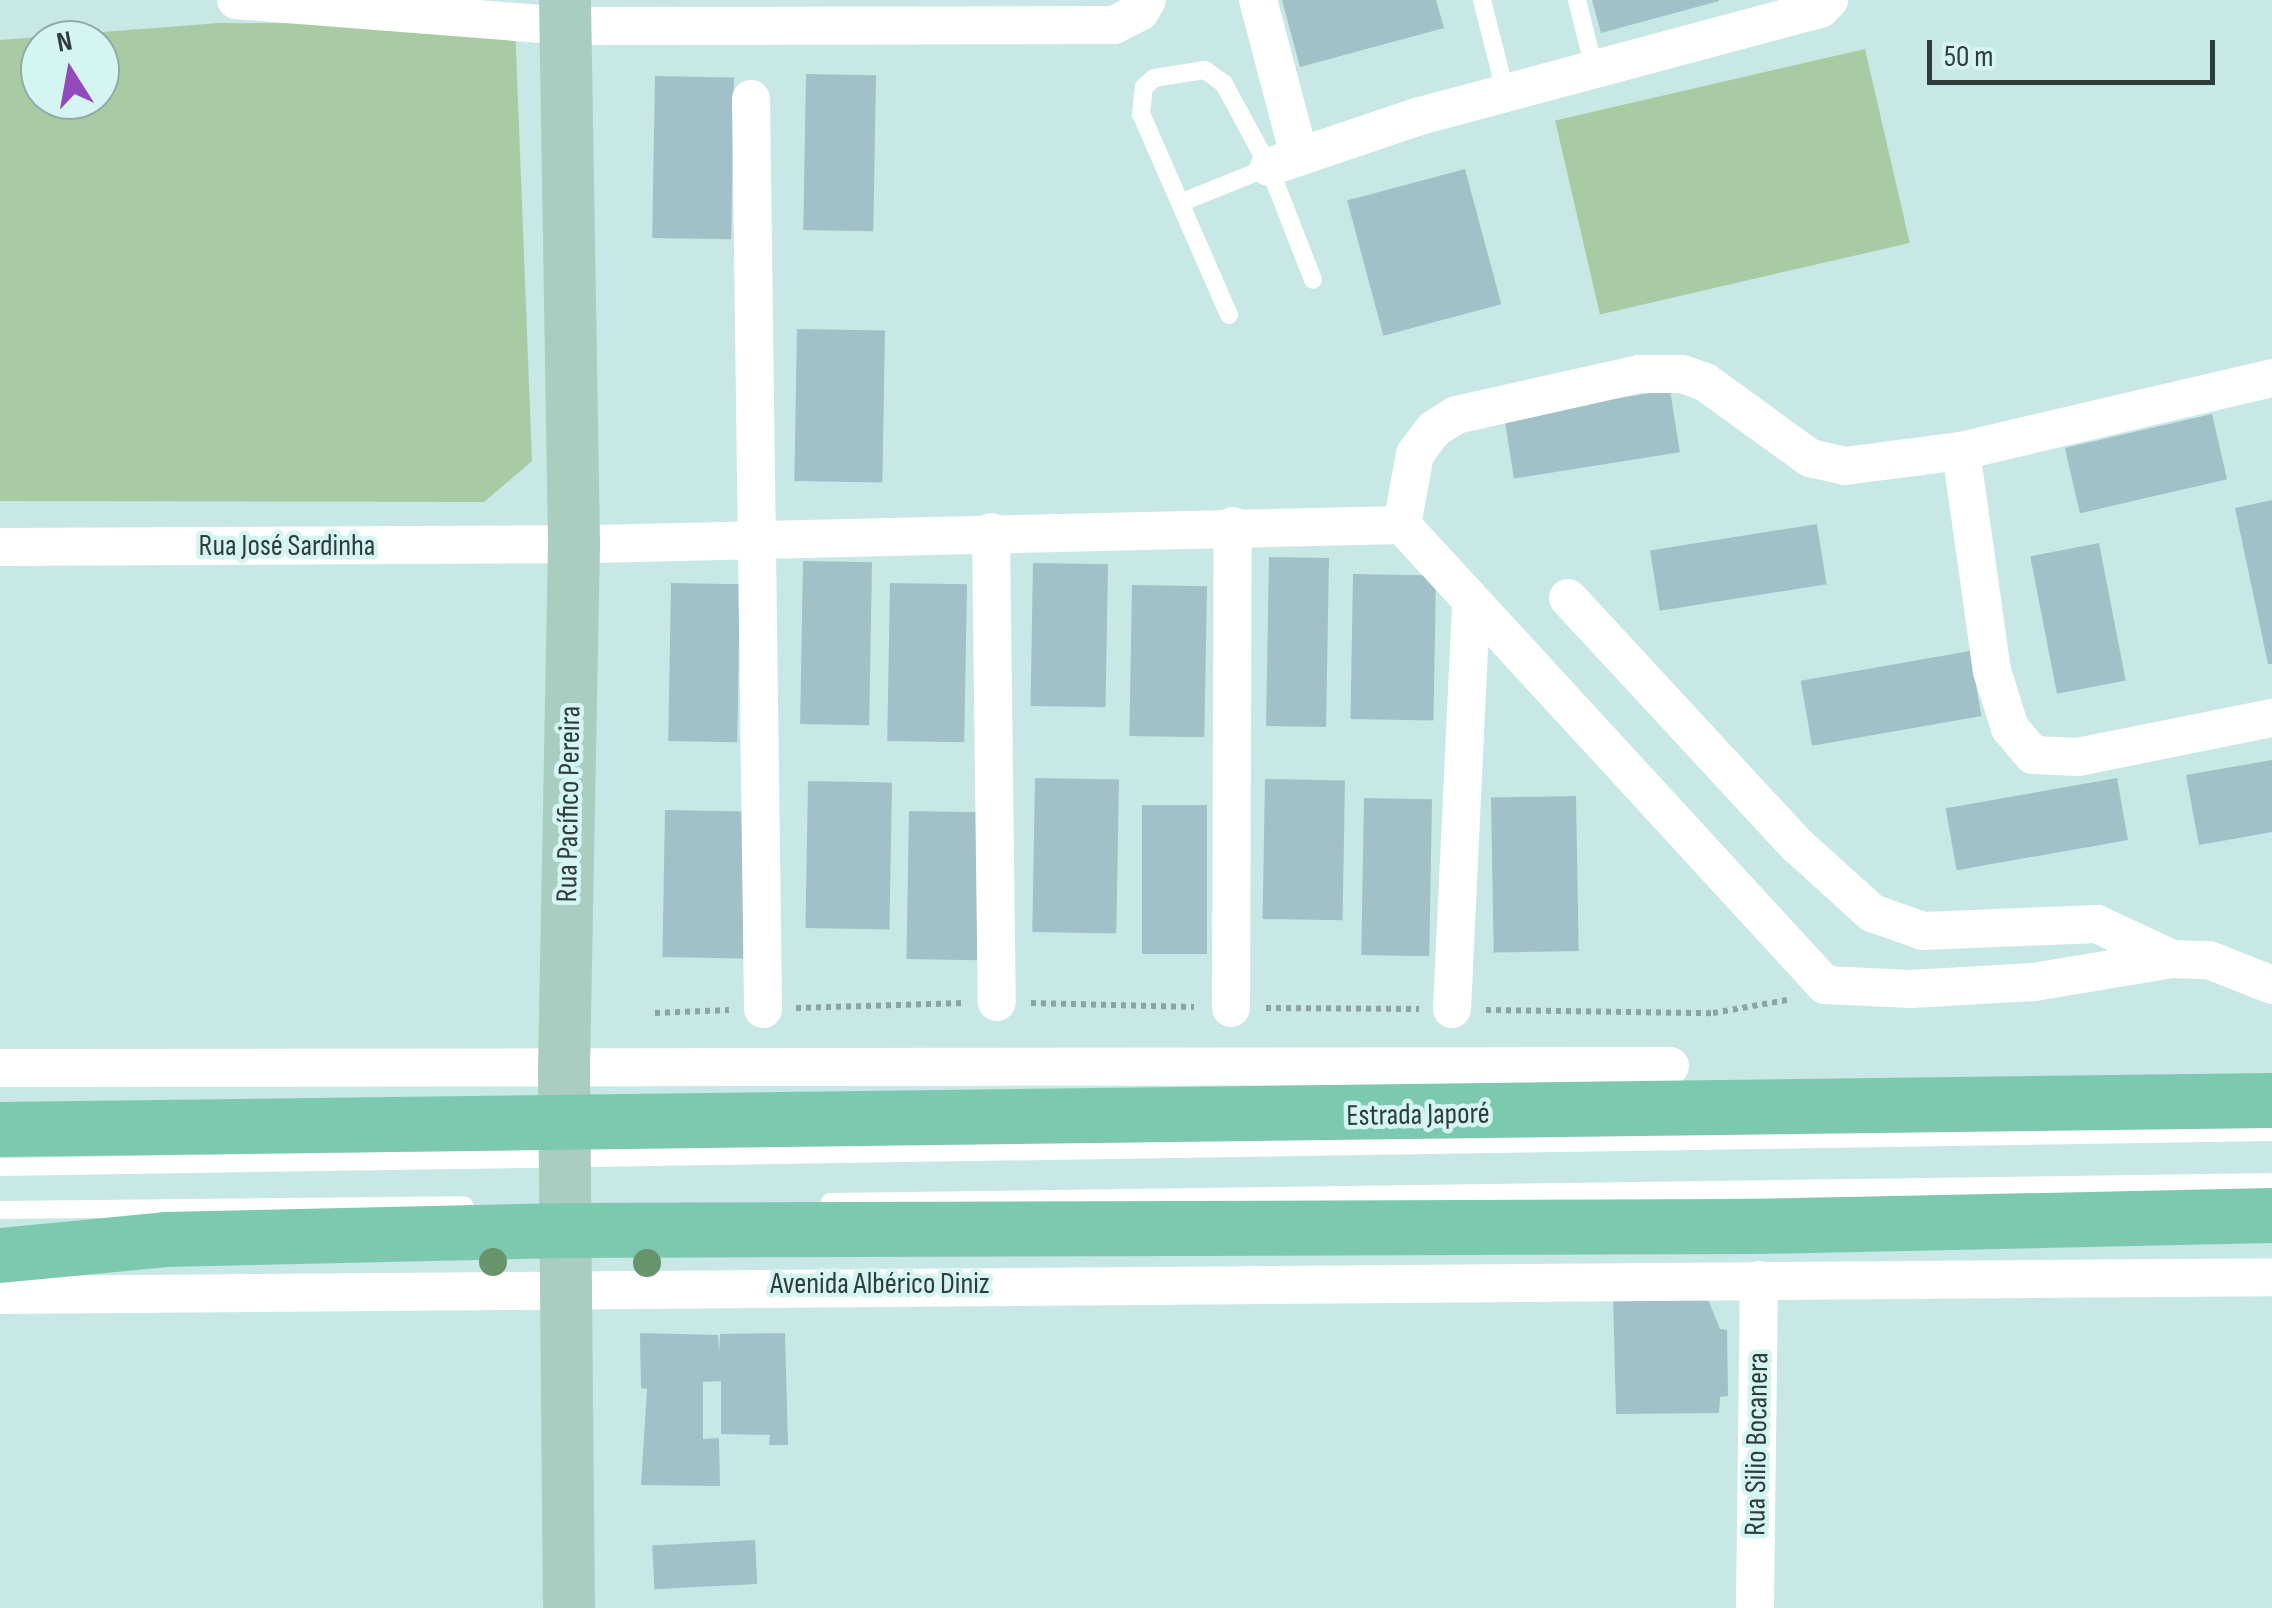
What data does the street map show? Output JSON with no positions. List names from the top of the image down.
{
  "streets": {
    "main road": ["Rua Pacífico Pereira", "Estrada Japoré"],
    "street": ["Rua José Sardinha", "Avenida Albérico Diniz", "Rua Silio Bocanera"]
  },
  "crossings": [
    ["Rua José Sardinha", "Rua Pacífico Pereira"],
    ["Rua Pacífico Pereira", "Estrada Japoré"],
    ["Rua Pacífico Pereira", "Avenida Albérico Diniz"],
    ["Avenida Albérico Diniz", "Rua Silio Bocanera"]
  ],
  "scale_bar": "50 m",
  "north": "top"
}
